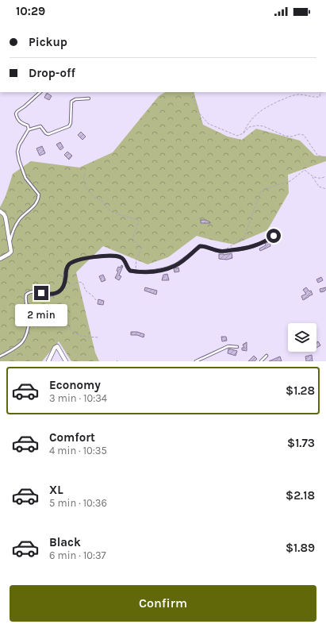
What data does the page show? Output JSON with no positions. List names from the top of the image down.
{
  "page": {
    "status": "10:29",
    "banner": ["Pickup", "Drop-off"],
    "bubble": "2 min",
    "list": [
      {
        "name": "Economy",
        "note": "3 min · 10:34",
        "value": "$1.28"
      },
      {
        "name": "Comfort",
        "note": "4 min · 10:35",
        "value": "$1.73"
      },
      {
        "name": "XL",
        "note": "5 min · 10:36",
        "value": "$2.18"
      },
      {
        "name": "Black",
        "note": "6 min · 10:37",
        "value": "$1.89"
      }
    ],
    "buttons": "Confirm"
  }
}
